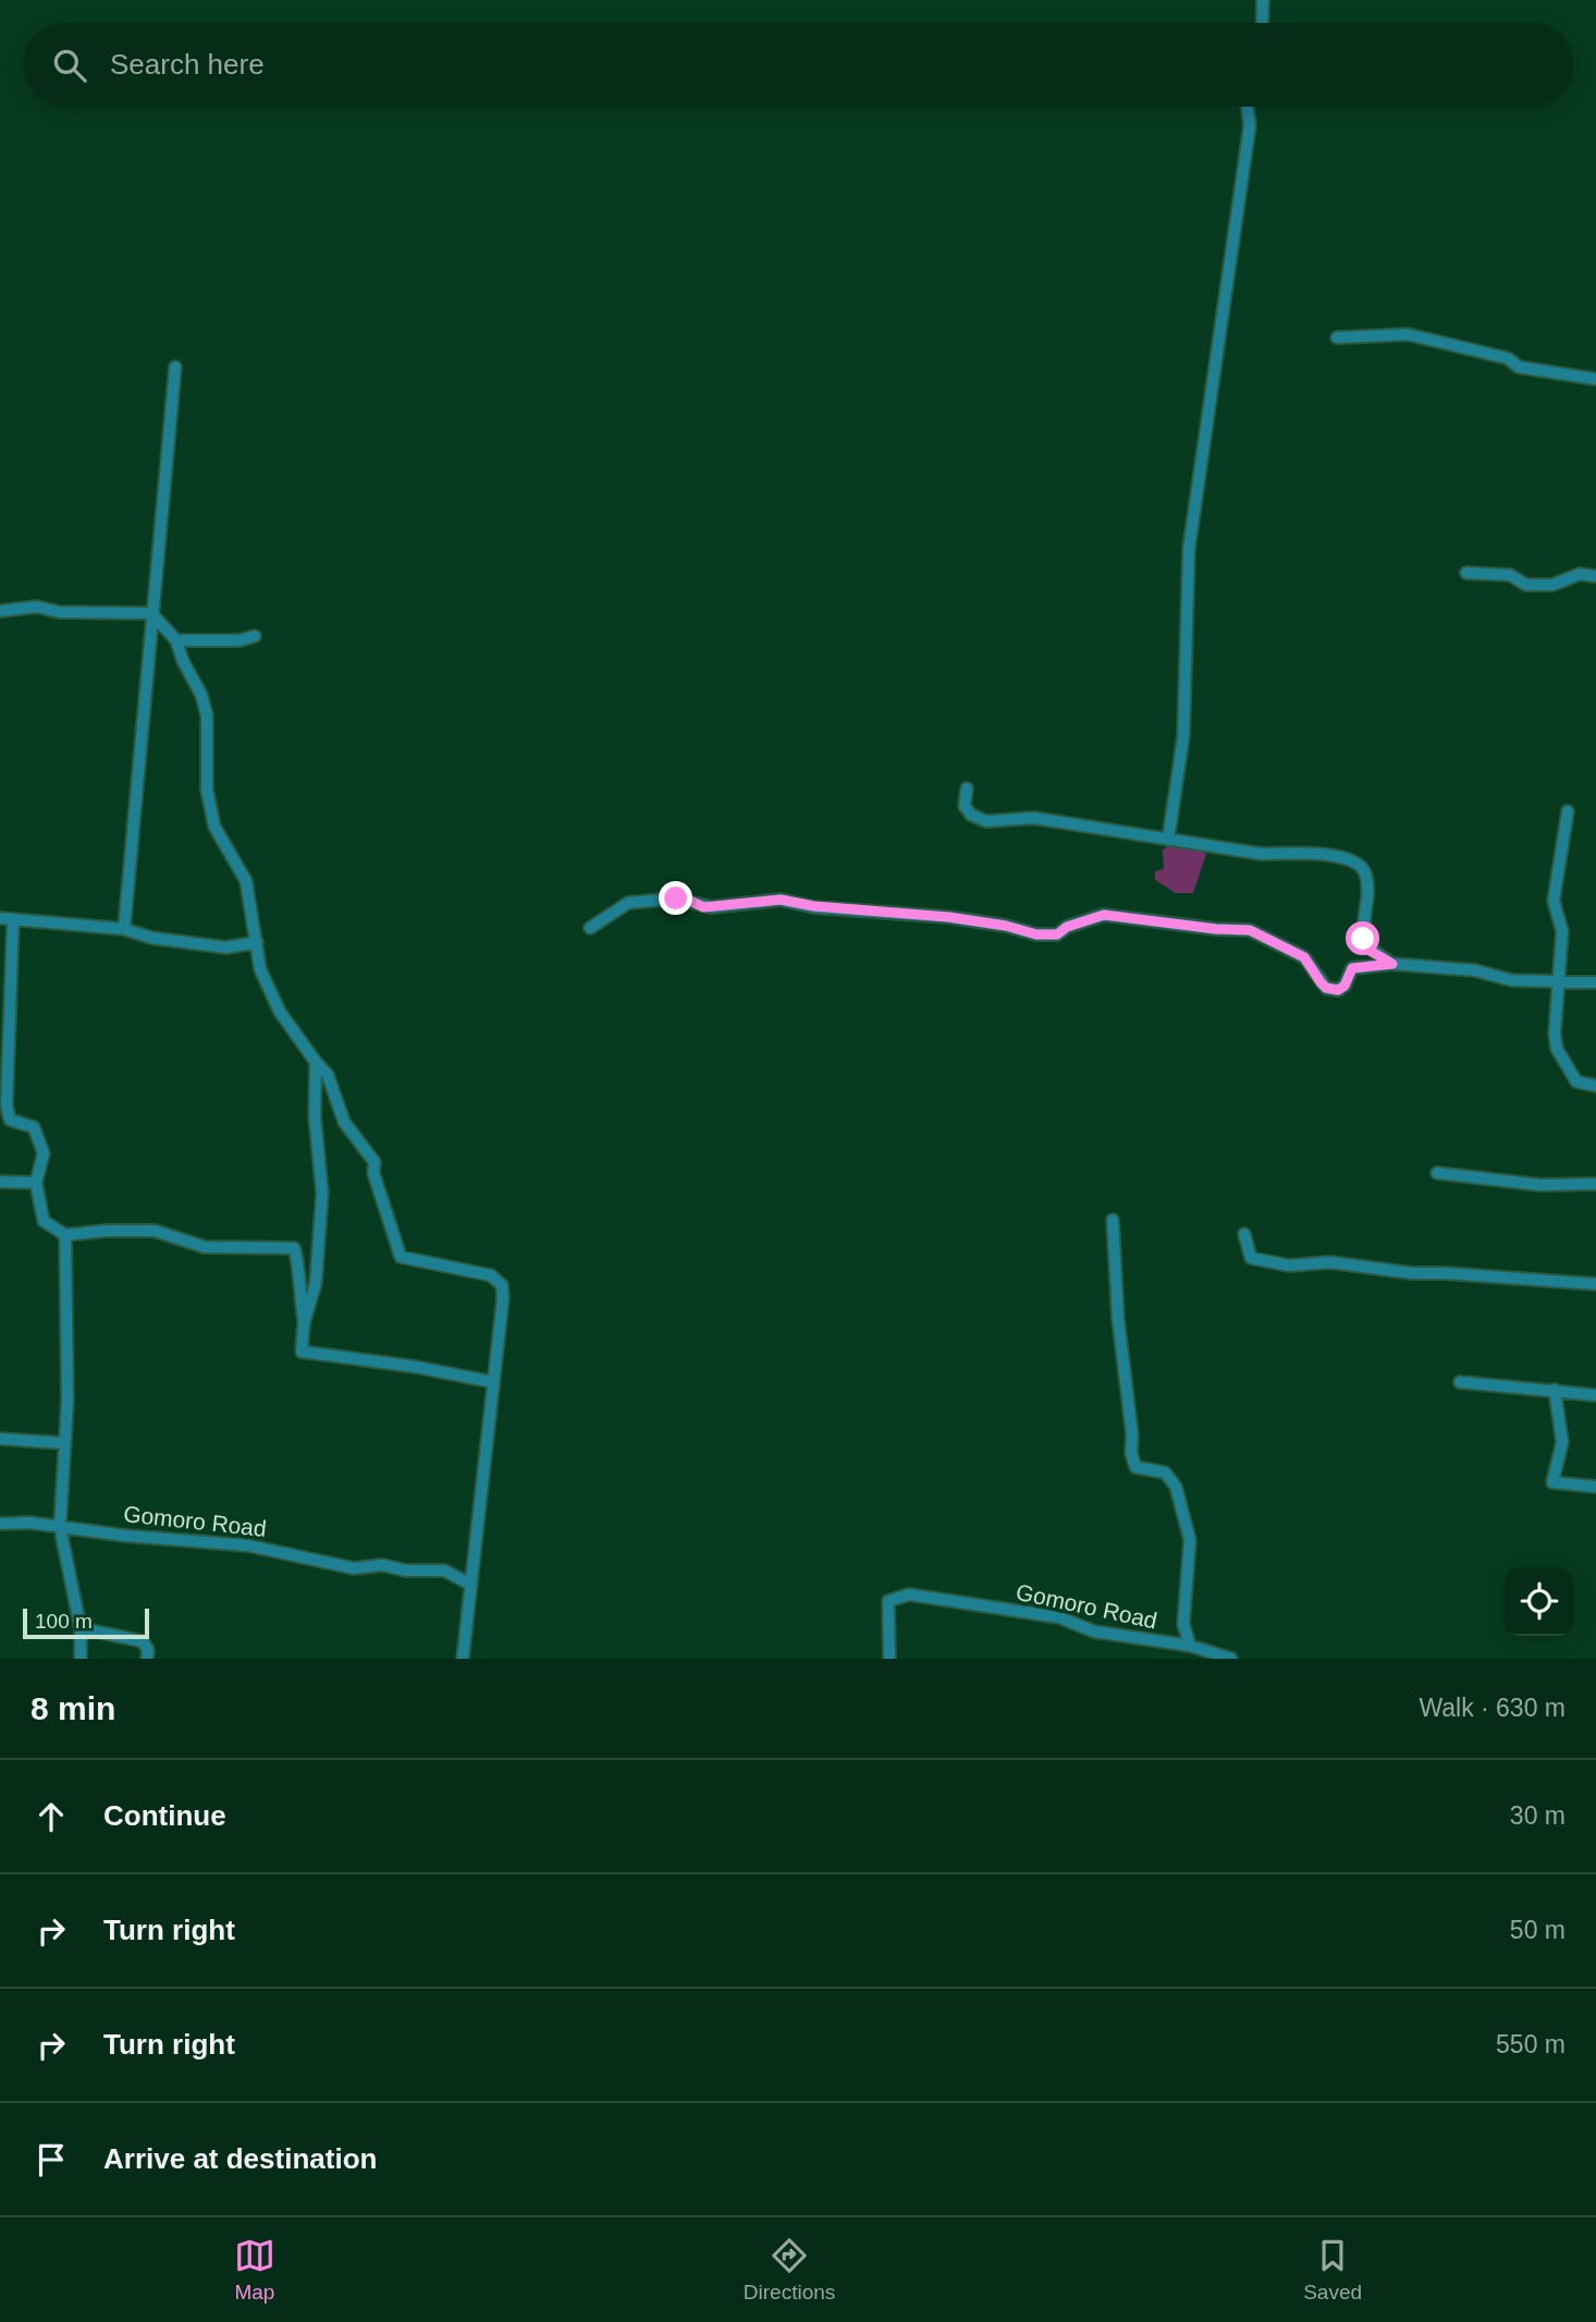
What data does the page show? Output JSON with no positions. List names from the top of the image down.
{
  "streets": {
    "street": ["Gomoro Road"]
  },
  "scale_bar": "100 m",
  "page": {
    "search": "Search here",
    "scale": "100 m",
    "heading": ["8 min", "Walk · 630 m"],
    "list": [
      ["Continue", "30 m"],
      ["Turn right", "50 m"],
      ["Turn right", "550 m"],
      "Arrive at destination"
    ],
    "nav": ["Map", "Directions", "Saved"]
  }
}
